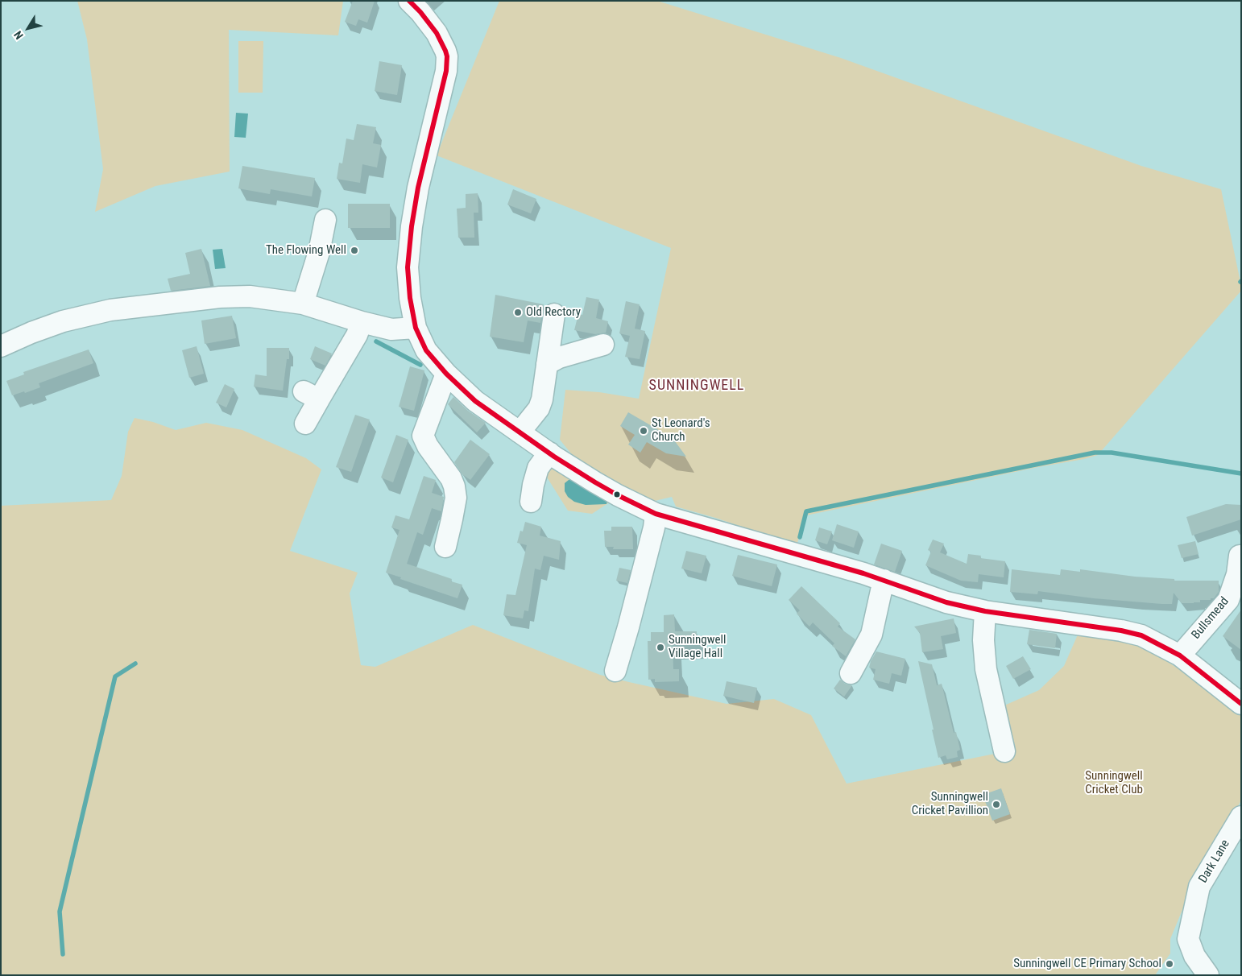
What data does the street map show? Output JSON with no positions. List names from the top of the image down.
{
  "streets": {
    "street": ["Bullsmead", "Dark Lane"]
  },
  "districts": ["SUNNINGWELL"],
  "parks": ["Sunningwell Cricket Club"],
  "places": [
    "The Flowing Well",
    "Old Rectory",
    "St Leonard's Church",
    "Sunningwell Village Hall",
    "Sunningwell Cricket Pavillion",
    "Sunningwell CE Primary School"
  ],
  "north": "bottom left"
}
